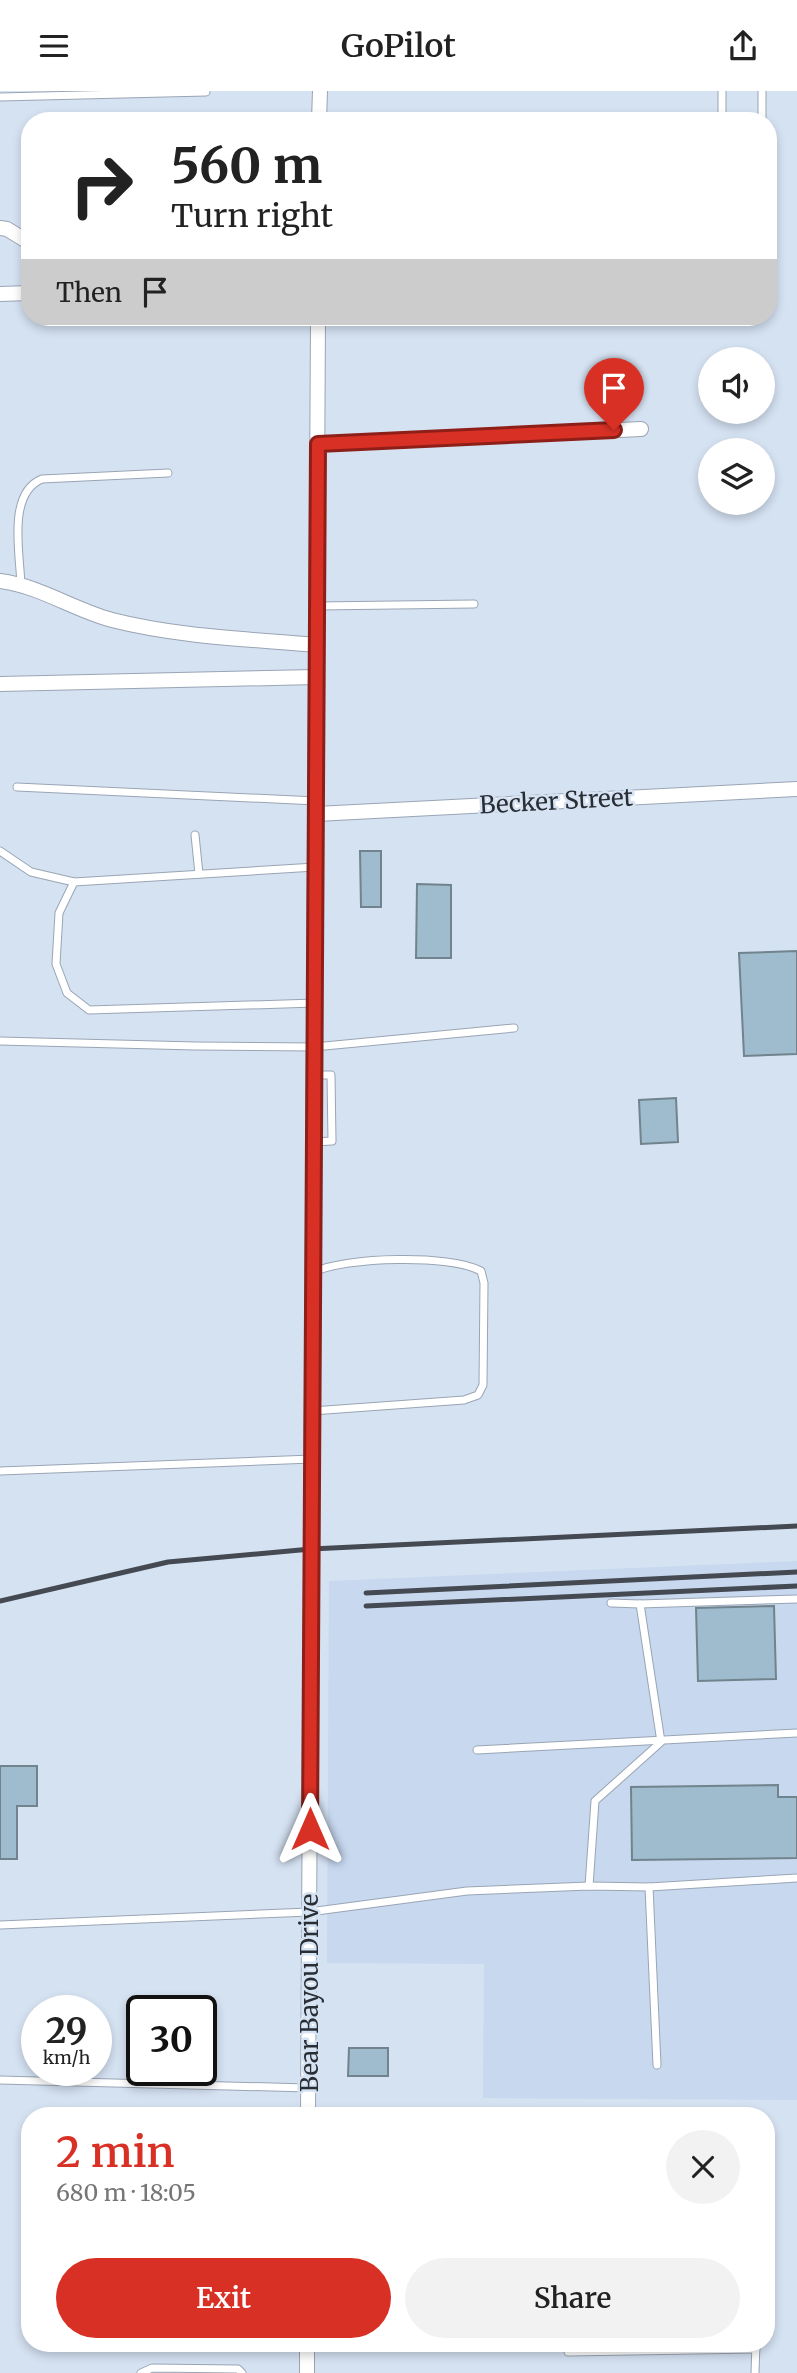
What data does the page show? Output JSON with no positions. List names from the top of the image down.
{
  "streets": {
    "street": ["Becker Street", "Bear Bayou Drive"]
  },
  "crossings": [
    ["Becker Street", "Bear Bayou Drive"]
  ],
  "page": {
    "header": "GoPilot",
    "turn": ["560 m", "Turn right"],
    "then": "Then",
    "speed": "29 km/h",
    "limit": "30",
    "heading": ["2 min", "680 m · 18:05"],
    "buttons": ["Exit", "Share"]
  }
}
